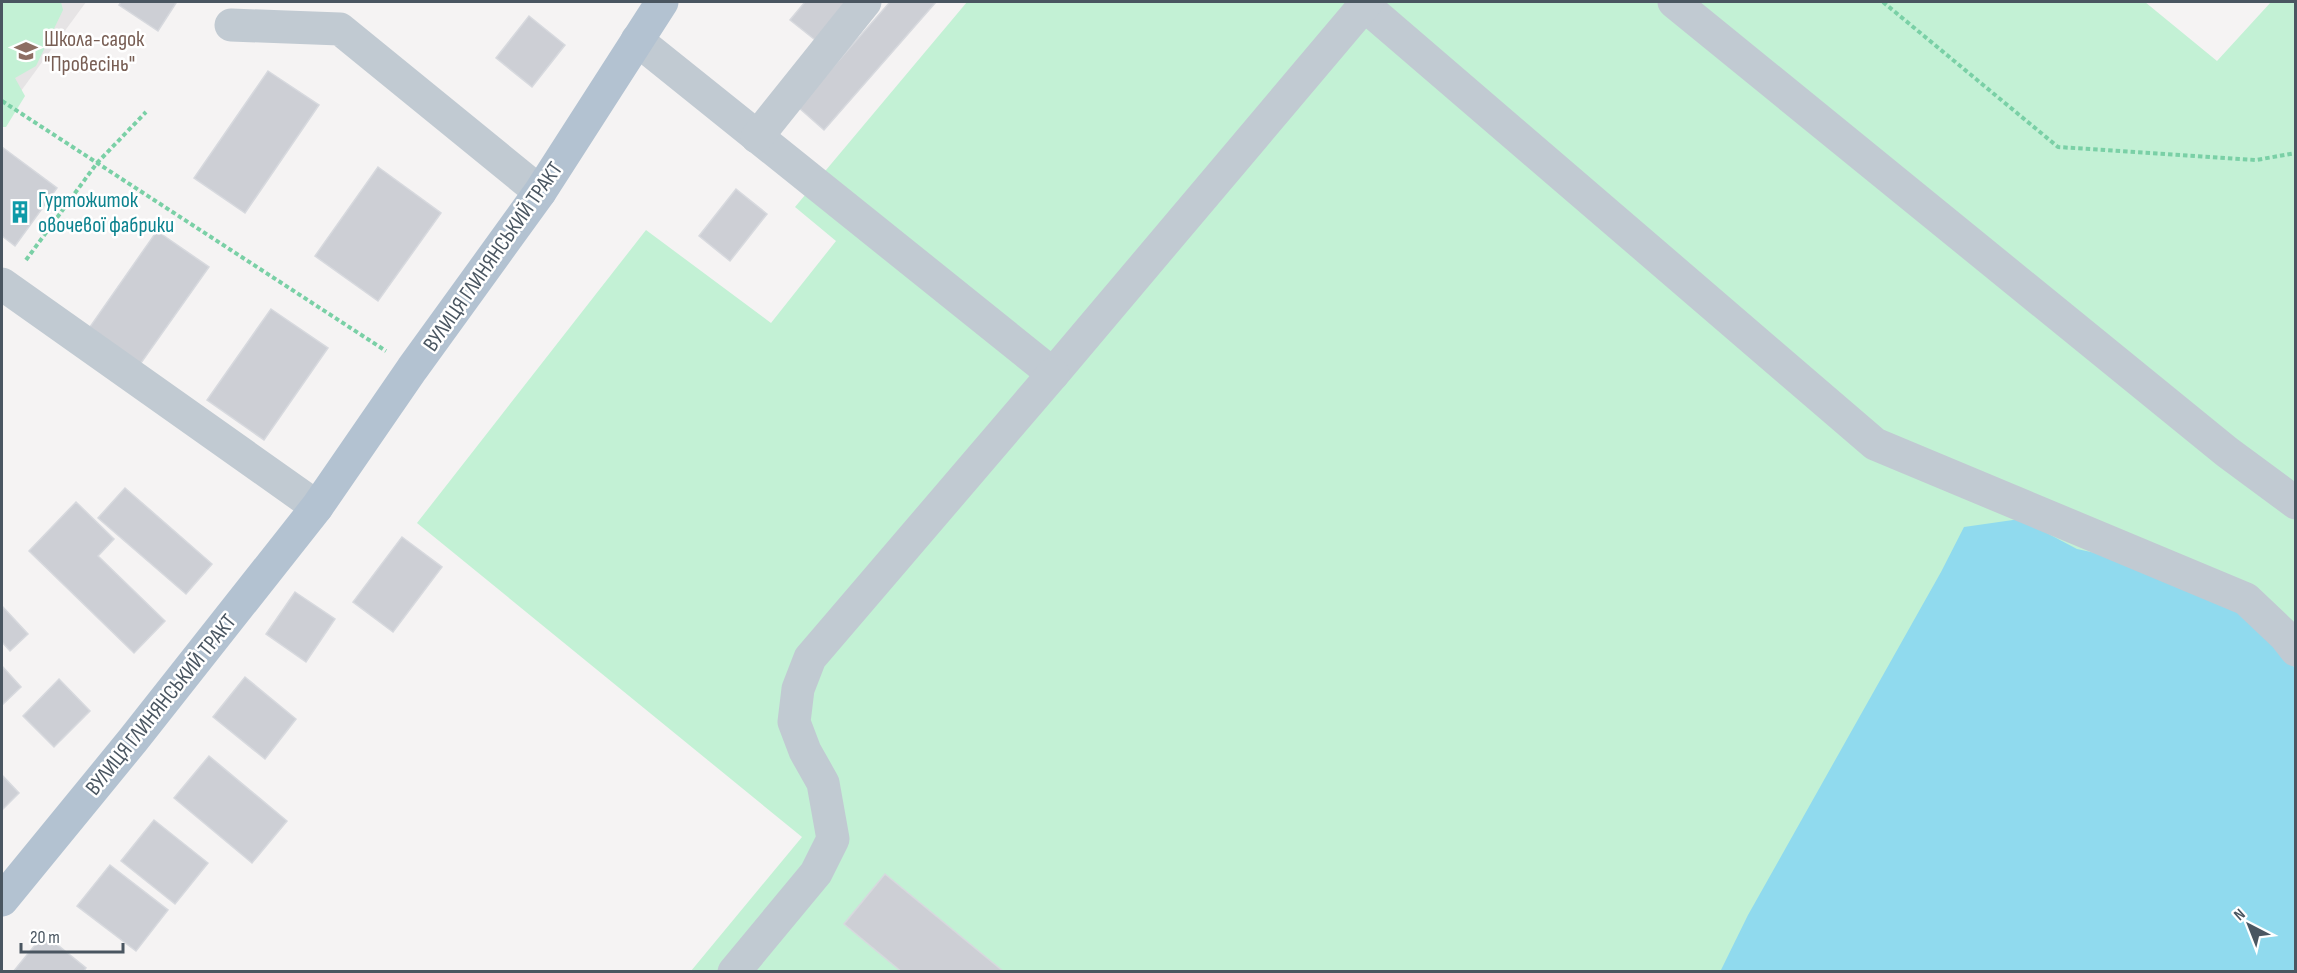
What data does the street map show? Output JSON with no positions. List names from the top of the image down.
{
  "streets": {
    "main road": ["ВУЛИЦЯ ГЛИНЯНСЬКИЙ ТРАКТ"]
  },
  "places": {
    "school or university": ["Школа-садок \"Провесінь\""],
    "building": ["Гуртожиток овочевої фабрики"]
  },
  "scale_bar": "20 m",
  "north": "top left"
}
